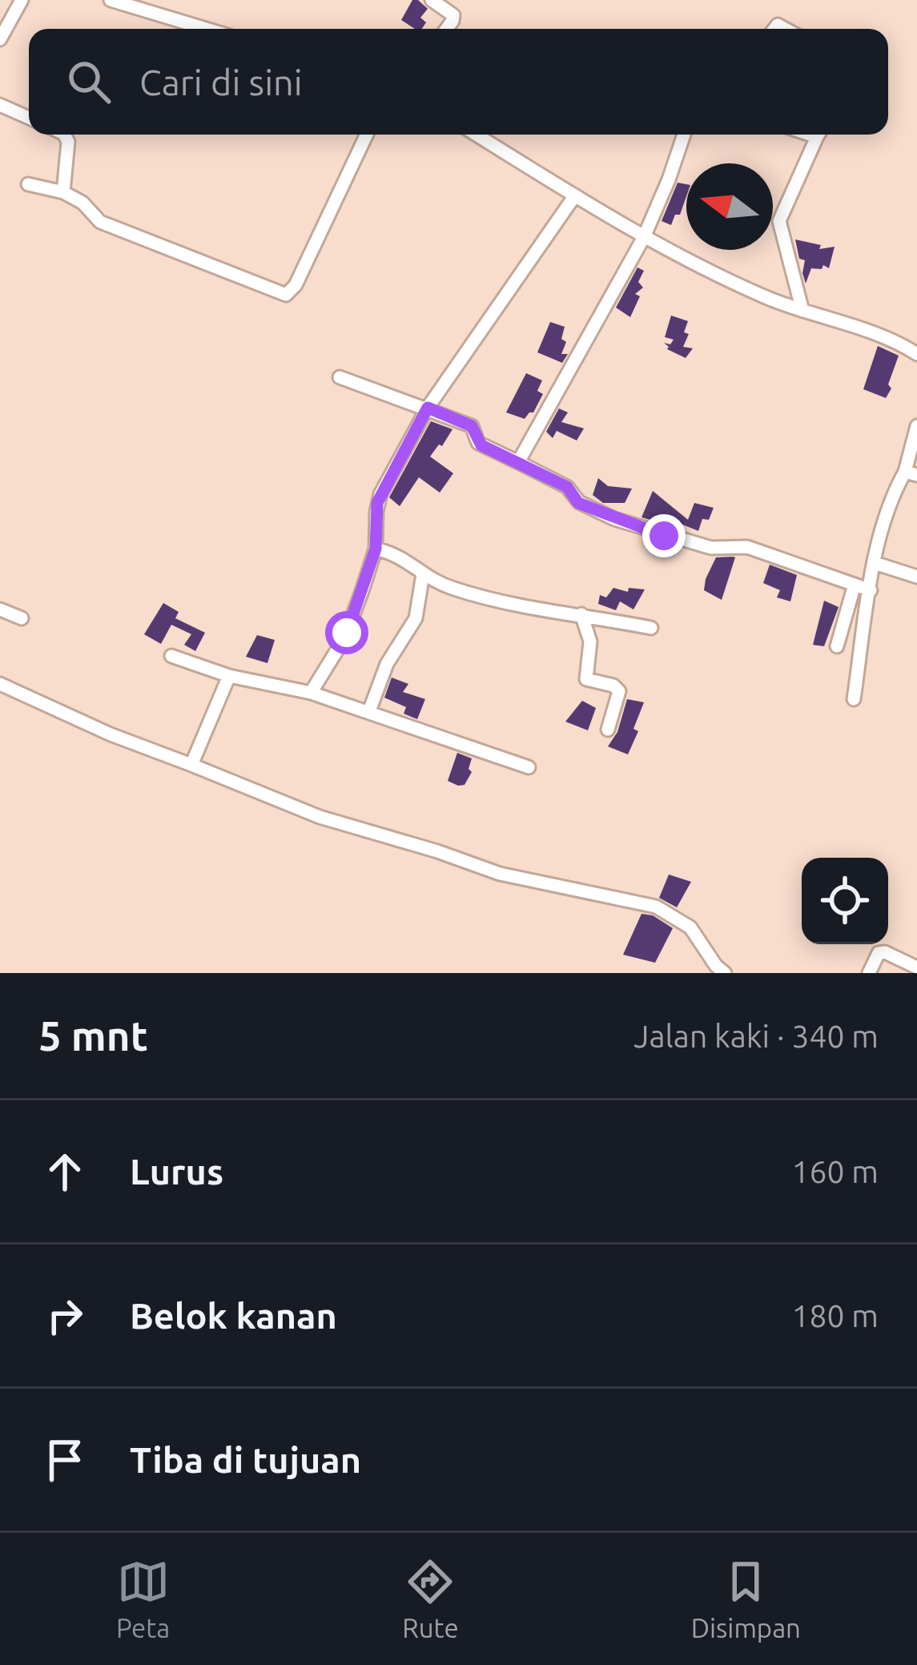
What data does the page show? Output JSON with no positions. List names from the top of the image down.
{
  "north": "left",
  "page": {
    "search": "Cari di sini",
    "heading": ["5 mnt", "Jalan kaki · 340 m"],
    "list": [
      ["Lurus", "160 m"],
      ["Belok kanan", "180 m"],
      "Tiba di tujuan"
    ],
    "nav": ["Peta", "Rute", "Disimpan"]
  }
}
